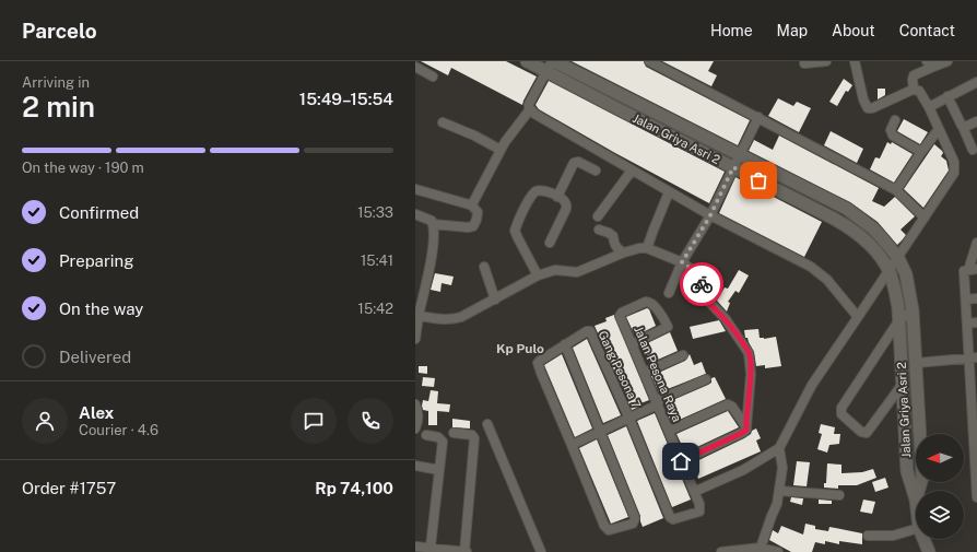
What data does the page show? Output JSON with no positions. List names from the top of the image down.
{
  "streets": {
    "street": ["Jalan Griya Asri 2", "Gang Pesona 7", "Jalan Pesona Raya"]
  },
  "crossings": [
    ["Gang Pesona 7", "Jalan Pesona Raya"]
  ],
  "districts": ["Kp Pulo"],
  "north": "left",
  "page": {
    "header": "Parcelo",
    "nav": [
      "Home",
      "Map",
      "About",
      "Contact"
    ],
    "heading": ["2 min", "Arriving in", "15:49–15:54"],
    "panel": [
      "Alex",
      "Courier · 4.6",
      "Order #1757",
      "Rp 74,100"
    ],
    "bar": "On the way · 190 m",
    "list": [
      ["Confirmed", "15:33"],
      ["Preparing", "15:41"],
      ["On the way", "15:42"],
      "Delivered"
    ]
  }
}
